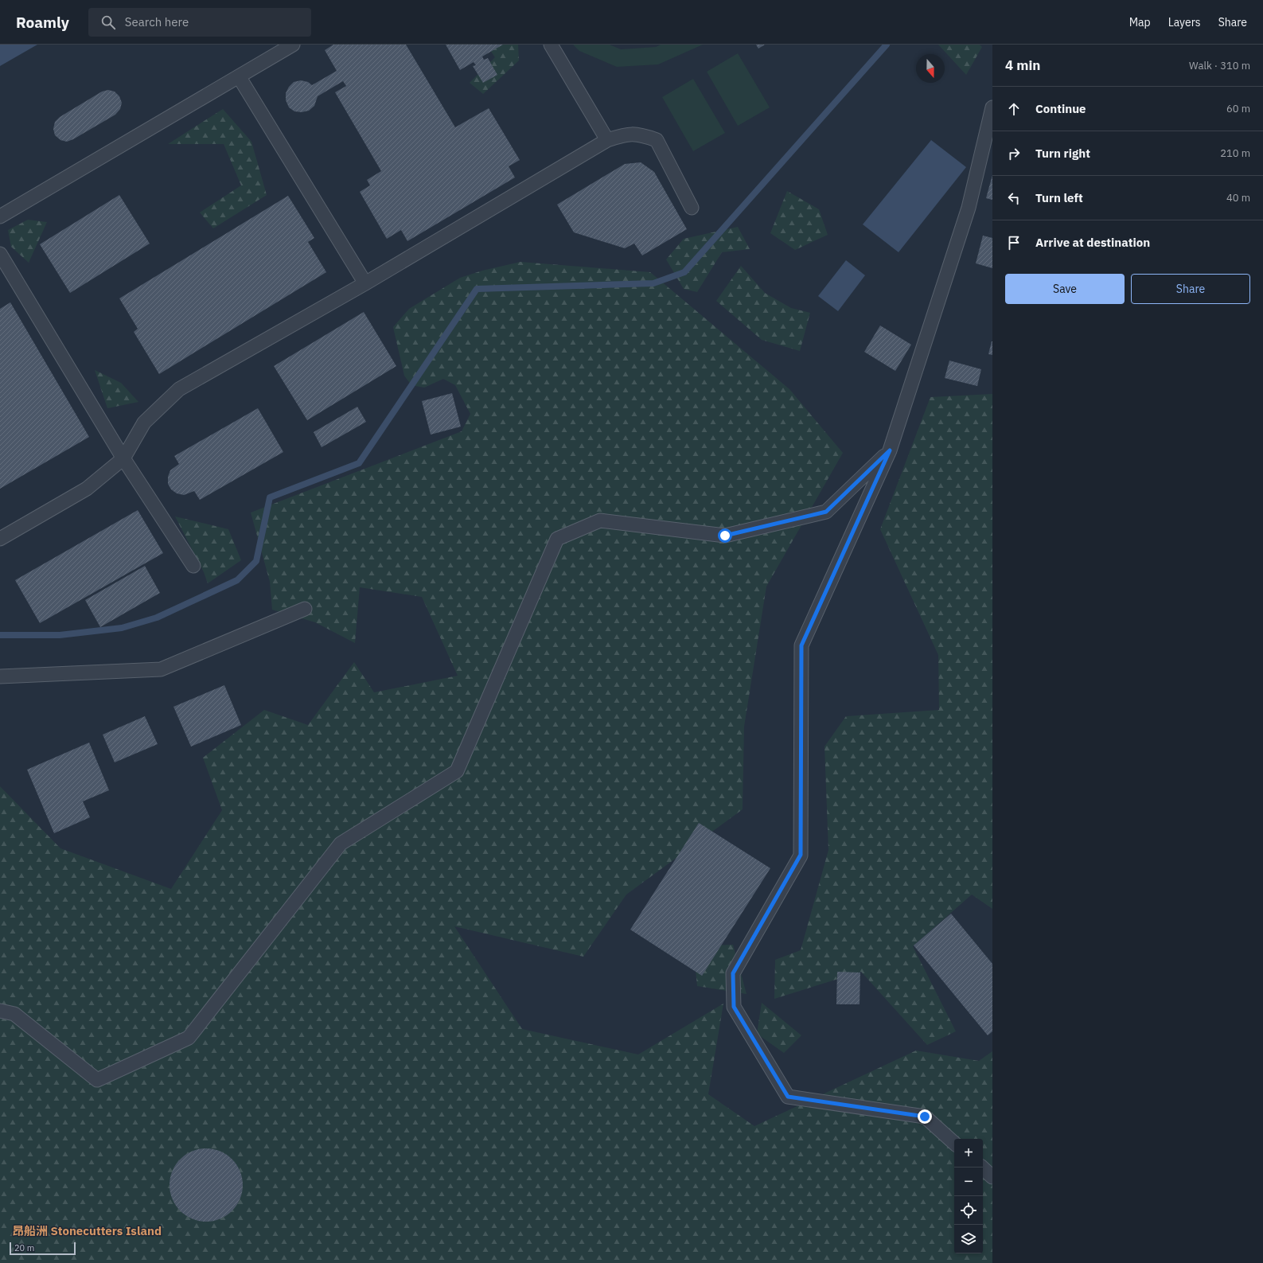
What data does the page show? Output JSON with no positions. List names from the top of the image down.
{
  "districts": ["昂船洲 Stonecutters Island"],
  "scale_bar": "20 m",
  "north": "bottom",
  "page": {
    "header": "Roamly",
    "search": "Search here",
    "nav": ["Map", "Layers", "Share"],
    "heading": ["4 min", "Walk · 310 m"],
    "list": [
      ["Continue", "60 m"],
      ["Turn right", "210 m"],
      ["Turn left", "40 m"],
      "Arrive at destination"
    ],
    "buttons": ["Save", "Share"],
    "map_buttons": ["+", "−"],
    "scale": "20 m"
  }
}
